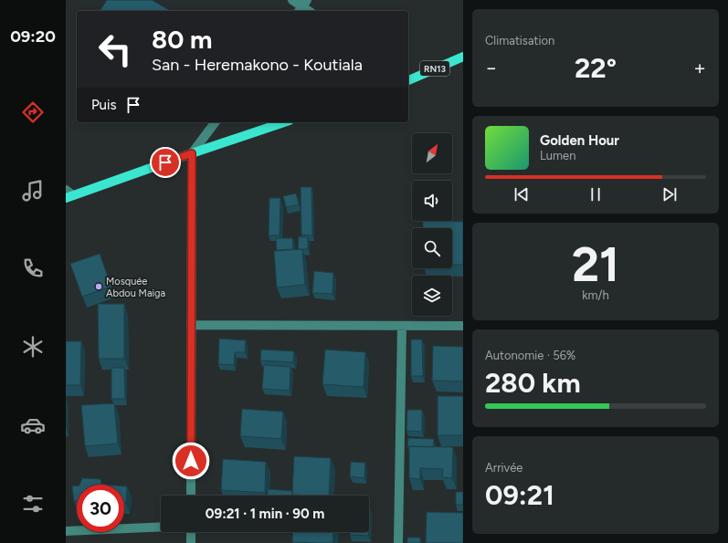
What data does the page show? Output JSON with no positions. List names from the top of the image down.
{
  "streets": {
    "main road": ["RN13"]
  },
  "places": ["Mosquée Abdou Maiga"],
  "north": "top right",
  "page": {
    "tabs": "09:20",
    "tile": [
      "Climatisation",
      ["21", "km/h"],
      ["Autonomie · 56%", "280 km"],
      ["Arrivée", "09:21"]
    ],
    "turn": ["80 m", "San - Heremakono - Koutiala"],
    "heat": ["−", "22°", "+"],
    "then": "Puis",
    "song": ["Golden Hour", "Lumen"],
    "limit": "30",
    "trip": "09:21 · 1 min · 90 m"
  }
}
